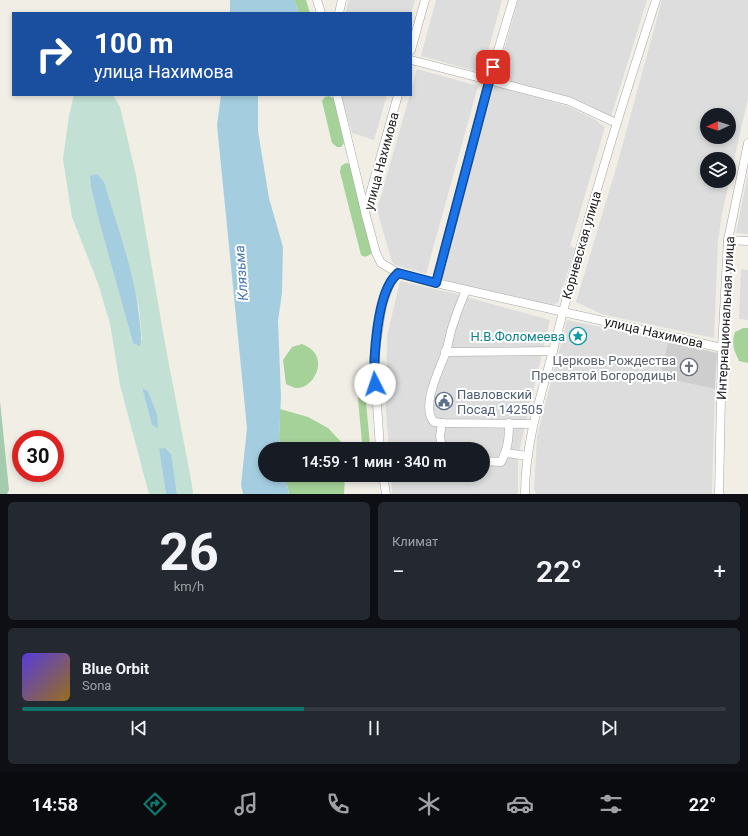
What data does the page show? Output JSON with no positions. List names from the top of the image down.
{
  "streets": {
    "street": ["улица Нахимова", "Корневская улица", "Интернациональная улица"]
  },
  "crossings": [
    ["улица Нахимова", "Корневская улица"],
    ["улица Нахимова", "Интернациональная улица"]
  ],
  "water": ["Клязьма"],
  "places": {
    "place": ["Н.В.Фоломеева"],
    "church": ["Церковь Рождества Пресвятой Богородицы"],
    "public building": ["Павловский Посад 142505"]
  },
  "north": "left",
  "page": {
    "turn": ["100 m", "улица Нахимова"],
    "limit": "30",
    "trip": "14:59 · 1 мин · 340 m",
    "tile": [
      ["26", "km/h"],
      "Климат"
    ],
    "heat": ["−", "22°", "+"],
    "song": ["Blue Orbit", "Sona"],
    "tabs": ["14:58", "22°"]
  }
}
